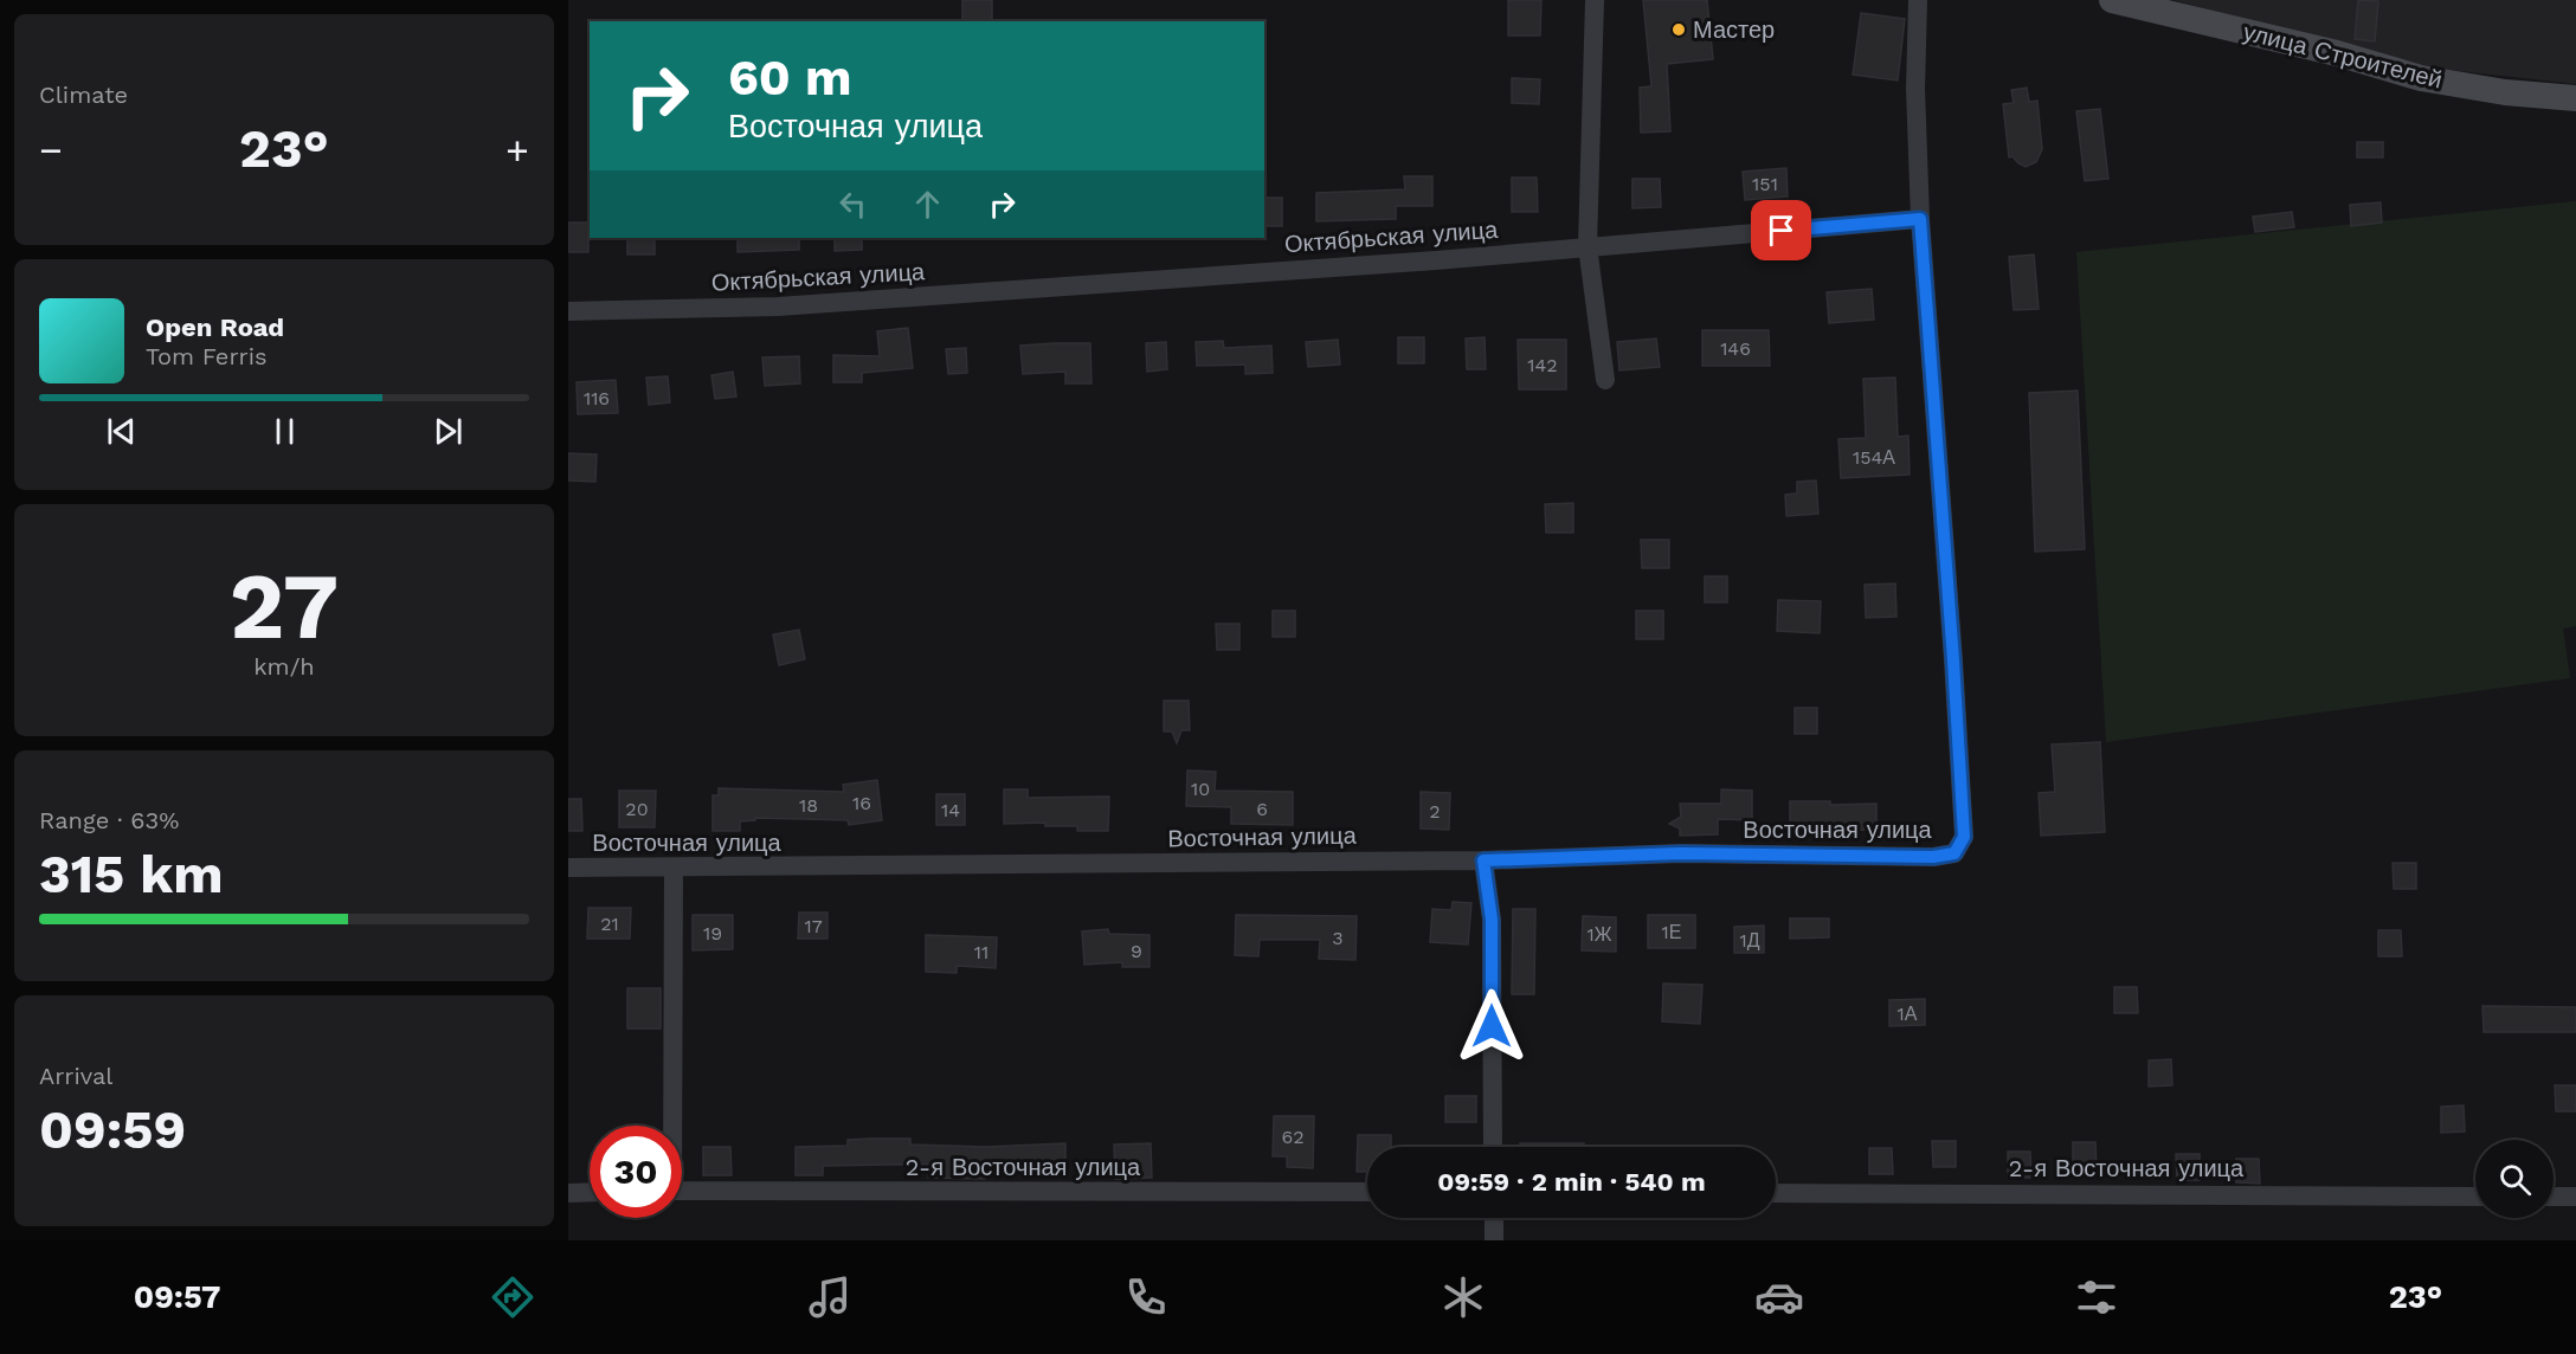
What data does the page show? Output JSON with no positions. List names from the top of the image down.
{
  "streets": {
    "main road": ["улица Строителей"],
    "street": ["Октябрьская улица", "Восточная улица", "2-я Восточная улица"]
  },
  "crossings": [
    ["Октябрьская улица", "Восточная улица"]
  ],
  "places": ["Мастер"],
  "house_numbers": [
    "151",
    "146",
    "142",
    "116",
    "154А",
    "10",
    "16",
    "18",
    "20",
    "6",
    "14",
    "2",
    "21",
    "17",
    "1Е",
    "19",
    "1Ж",
    "3",
    "1Д",
    "9",
    "11",
    "1А",
    "62"
  ],
  "page": {
    "tile": [
      "Climate",
      ["27", "km/h"],
      ["Range · 63%", "315 km"],
      ["Arrival", "09:59"]
    ],
    "turn": ["60 m", "Восточная улица"],
    "heat": ["−", "23°", "+"],
    "song": ["Open Road", "Tom Ferris"],
    "limit": "30",
    "trip": "09:59 · 2 min · 540 m",
    "tabs": ["09:57", "23°"]
  }
}
